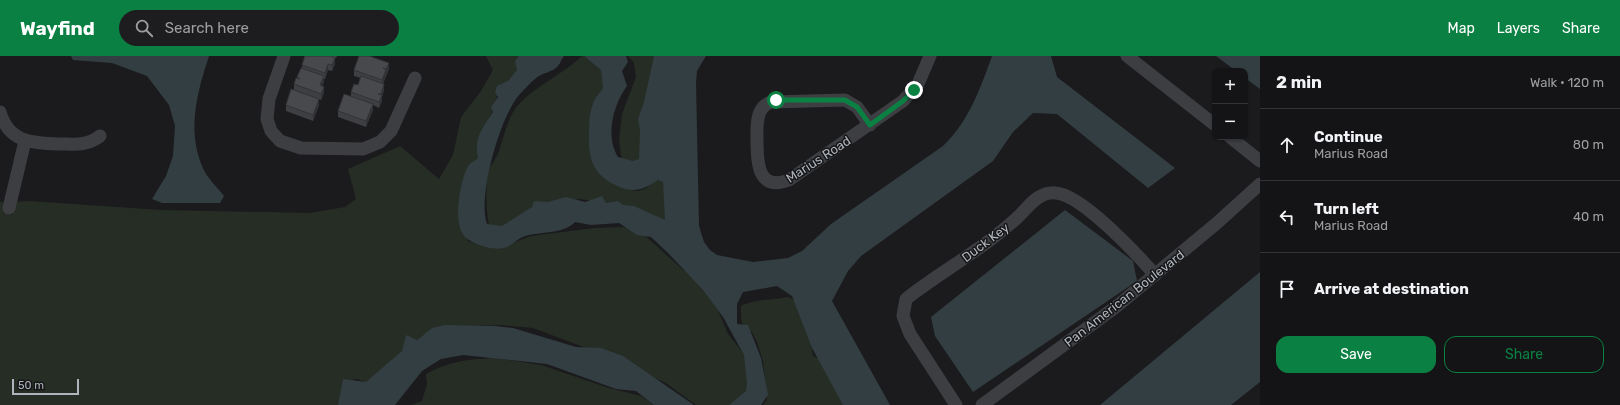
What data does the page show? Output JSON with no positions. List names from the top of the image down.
{
  "streets": {
    "street": ["Marius Road", "Duck Key", "Pan American Boulevard"]
  },
  "crossings": [
    ["Duck Key", "Pan American Boulevard"]
  ],
  "scale_bar": "50 m",
  "page": {
    "header": "Wayfind",
    "search": "Search here",
    "nav": ["Map", "Layers", "Share"],
    "heading": ["2 min", "Walk · 120 m"],
    "map_buttons": ["+", "−"],
    "list": [
      ["Continue", "Marius Road", "80 m"],
      ["Turn left", "Marius Road", "40 m"],
      "Arrive at destination"
    ],
    "buttons": ["Save", "Share"],
    "scale": "50 m"
  }
}
